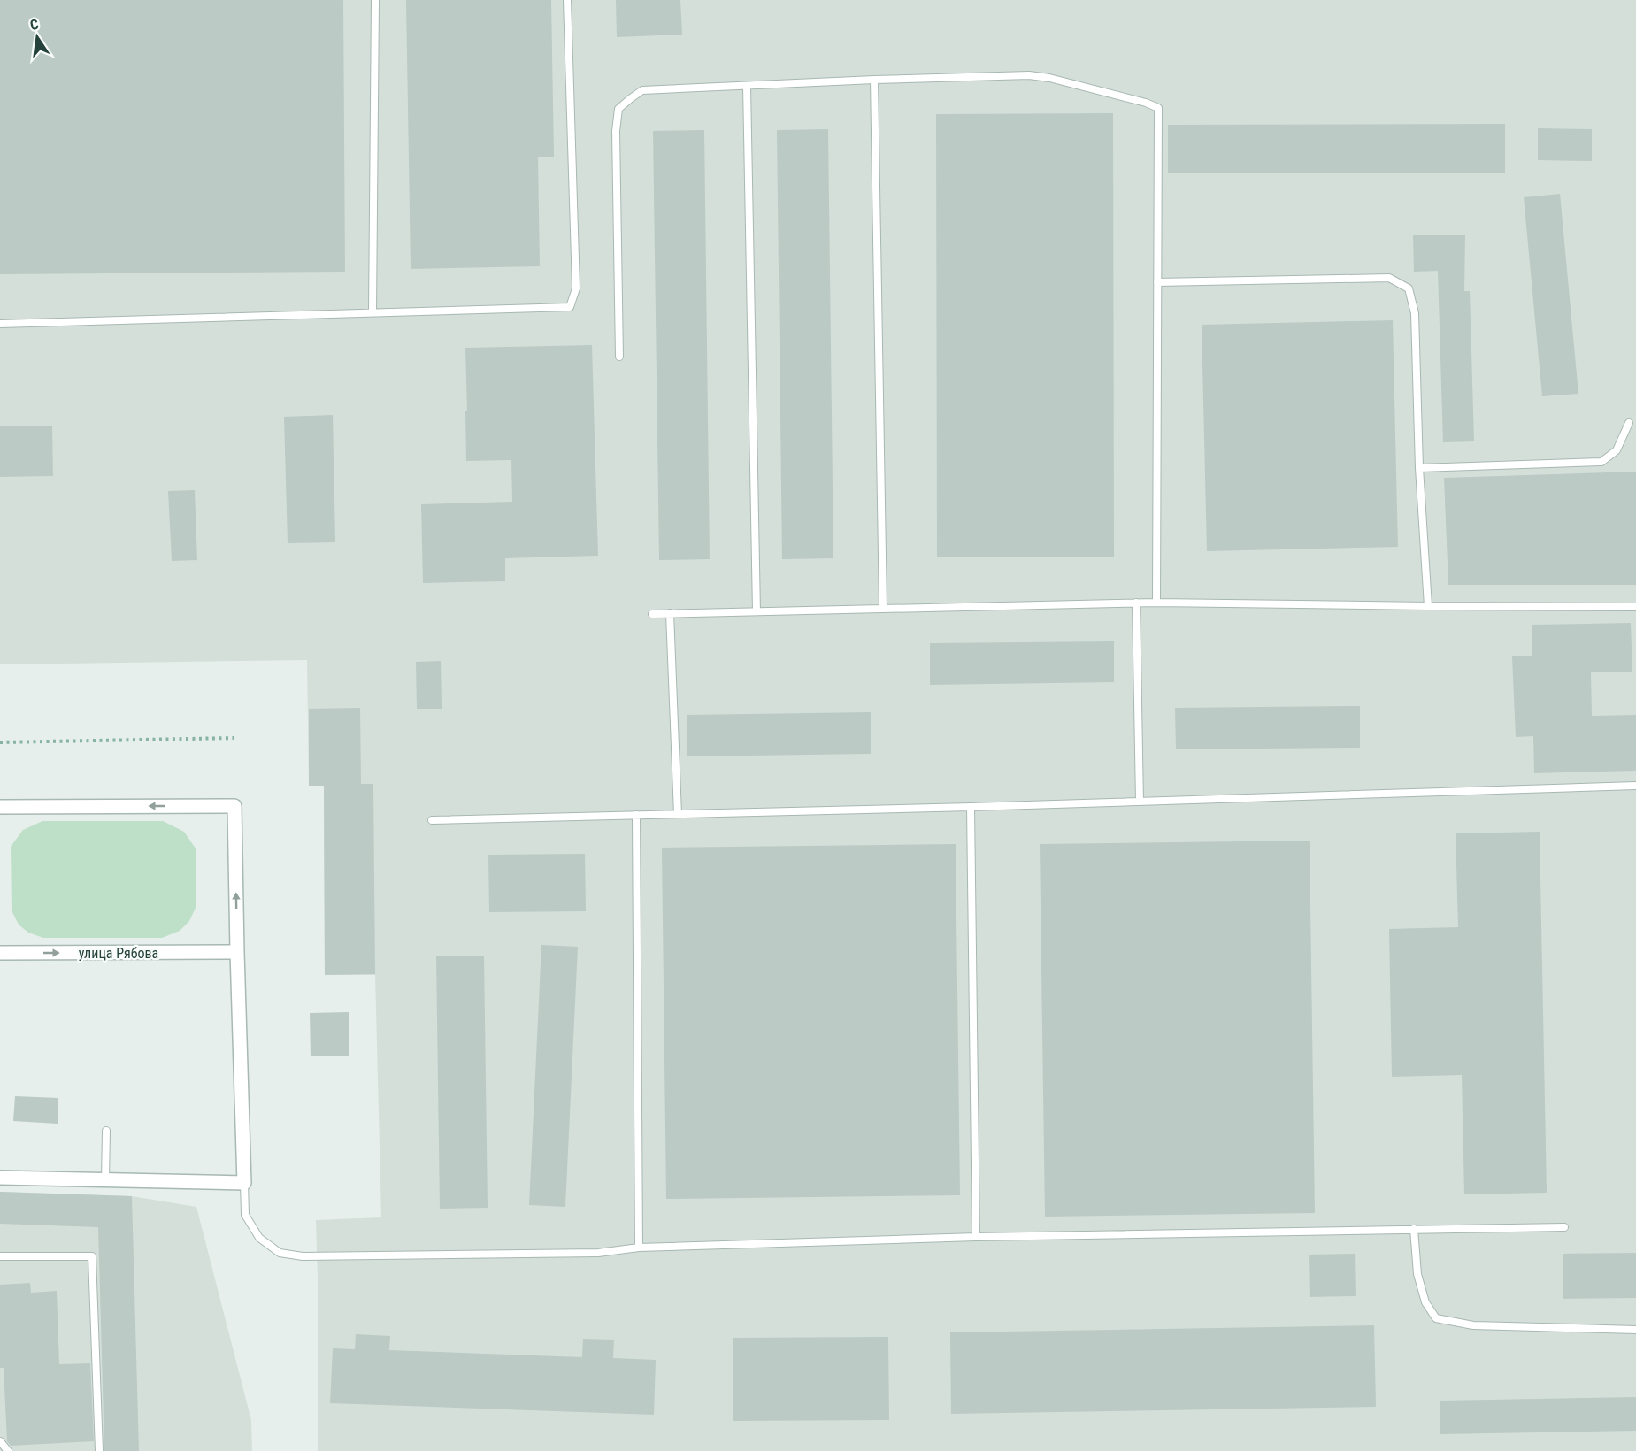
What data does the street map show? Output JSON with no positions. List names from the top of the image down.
{
  "streets": {
    "street": ["улица Рябова"]
  },
  "one_way": ["улица Рябова"],
  "north": "top"
}
